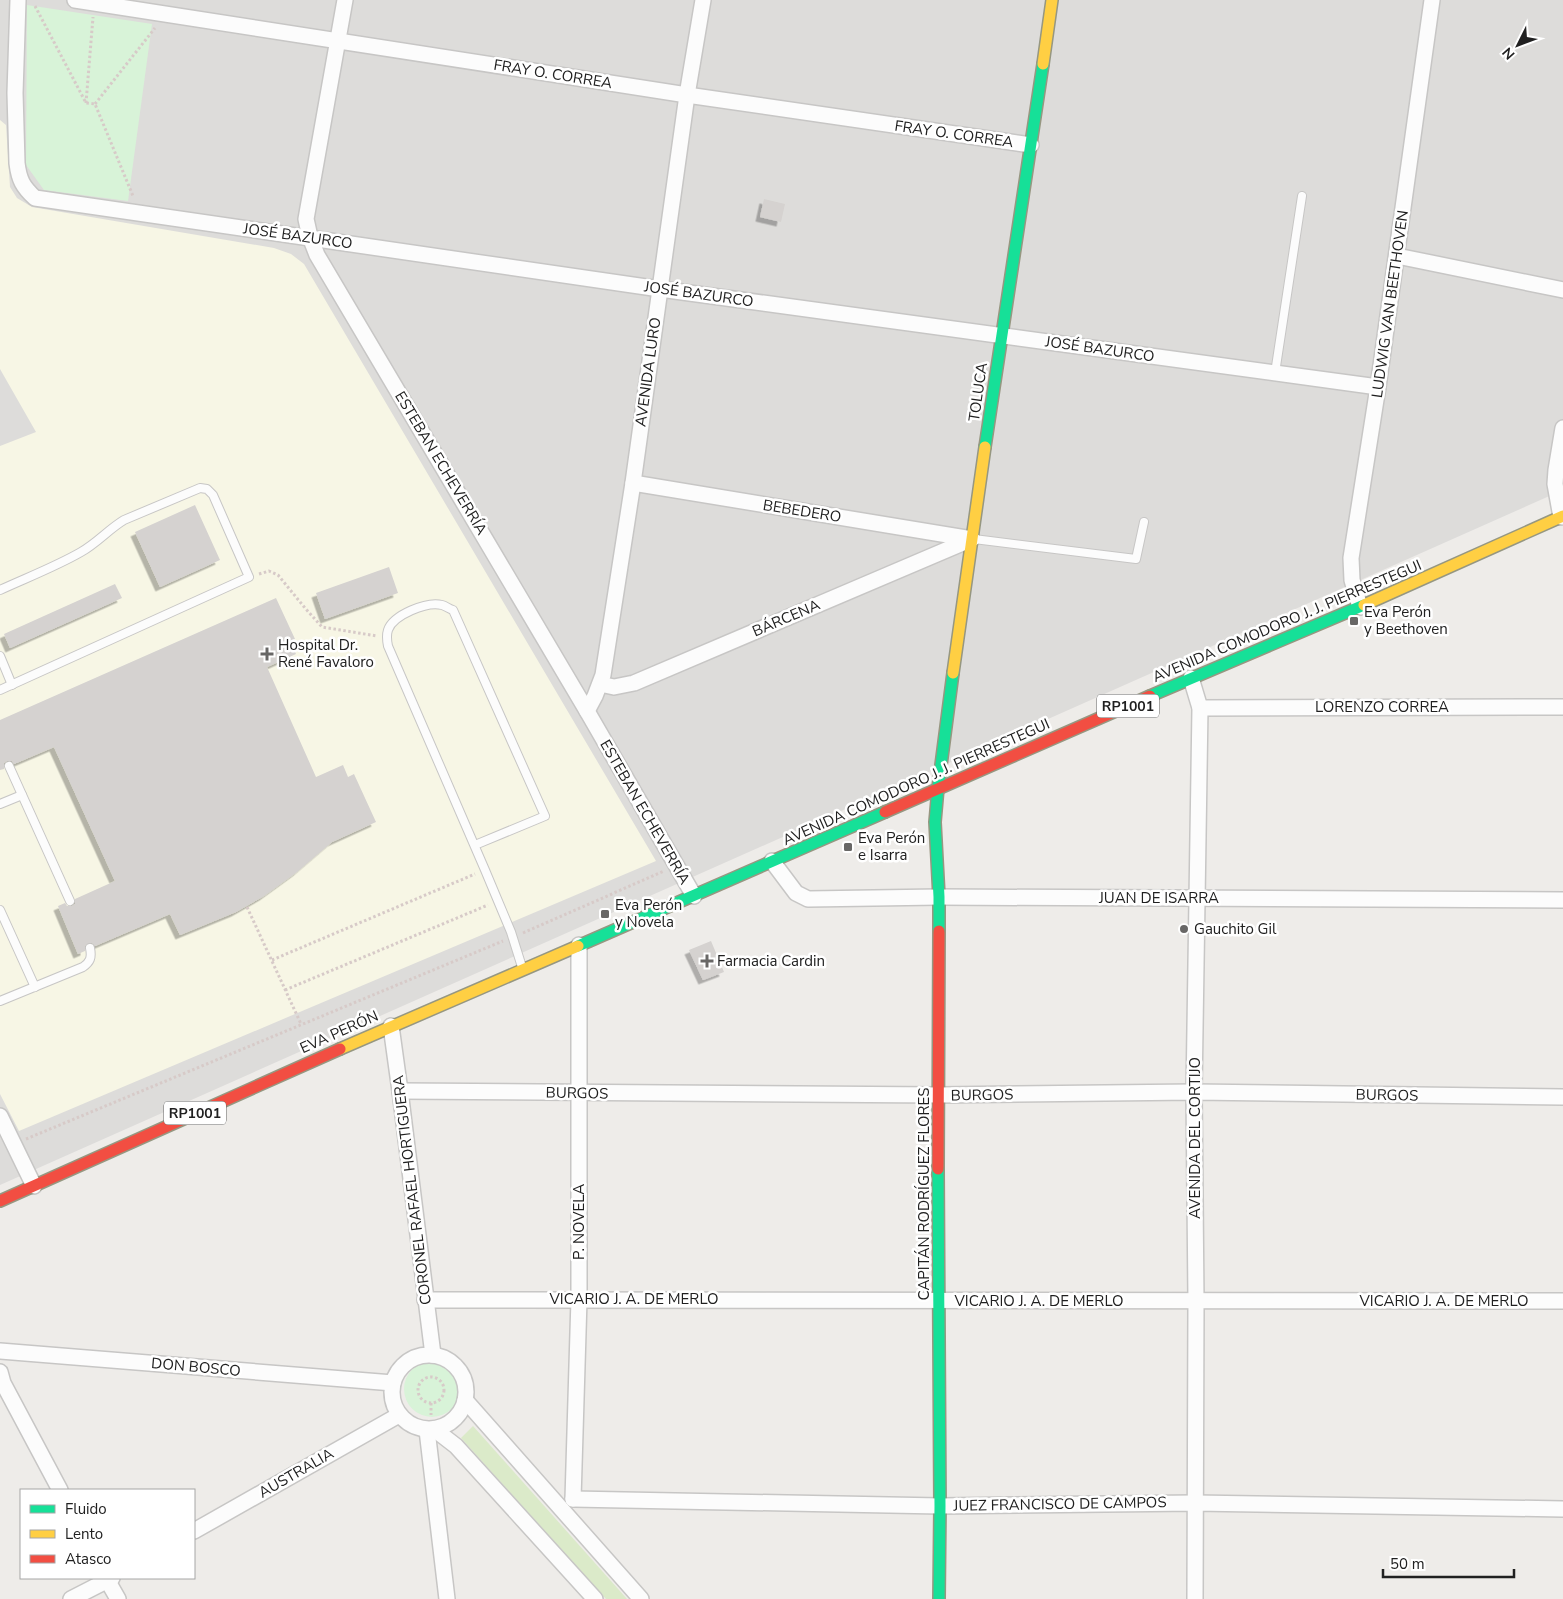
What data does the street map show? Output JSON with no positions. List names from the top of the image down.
{
  "streets": {
    "main road": [
      "TOLUCA",
      "AVENIDA COMODORO J. J. PIERRESTEGUI",
      "RP1001",
      "EVA PERÓN",
      "CAPITÁN RODRÍGUEZ FLORES"
    ],
    "street": [
      "FRAY O. CORREA",
      "JOSÉ BAZURCO",
      "LUDWIG VAN BEETHOVEN",
      "AVENIDA LURO",
      "ESTEBAN ECHEVERRÍA",
      "BEBEDERO",
      "BÁRCENA",
      "LORENZO CORREA",
      "JUAN DE ISARRA",
      "BURGOS",
      "AVENIDA DEL CORTIJO",
      "CORONEL RAFAEL HORTIGUERA",
      "P. NOVELA",
      "VICARIO J. A. DE MERLO",
      "DON BOSCO",
      "AUSTRALIA",
      "JUEZ FRANCISCO DE CAMPOS"
    ]
  },
  "crossings": [
    ["FRAY O. CORREA", "AVENIDA LURO"],
    ["FRAY O. CORREA", "TOLUCA"],
    ["FRAY O. CORREA", "ESTEBAN ECHEVERRÍA"],
    ["JOSÉ BAZURCO", "LUDWIG VAN BEETHOVEN"],
    ["JOSÉ BAZURCO", "AVENIDA LURO"],
    ["JOSÉ BAZURCO", "TOLUCA"],
    ["JOSÉ BAZURCO", "ESTEBAN ECHEVERRÍA"],
    ["LUDWIG VAN BEETHOVEN", "AVENIDA COMODORO J. J. PIERRESTEGUI"],
    ["AVENIDA LURO", "ESTEBAN ECHEVERRÍA"],
    ["AVENIDA LURO", "BEBEDERO"],
    ["AVENIDA LURO", "BÁRCENA"],
    ["TOLUCA", "BEBEDERO"],
    ["TOLUCA", "BÁRCENA"],
    ["TOLUCA", "AVENIDA COMODORO J. J. PIERRESTEGUI"],
    ["TOLUCA", "CAPITÁN RODRÍGUEZ FLORES"],
    ["ESTEBAN ECHEVERRÍA", "AVENIDA COMODORO J. J. PIERRESTEGUI"],
    ["ESTEBAN ECHEVERRÍA", "EVA PERÓN"],
    ["BEBEDERO", "BÁRCENA"],
    ["AVENIDA COMODORO J. J. PIERRESTEGUI", "JUAN DE ISARRA"],
    ["AVENIDA COMODORO J. J. PIERRESTEGUI", "EVA PERÓN"],
    ["AVENIDA COMODORO J. J. PIERRESTEGUI", "AVENIDA DEL CORTIJO"],
    ["AVENIDA COMODORO J. J. PIERRESTEGUI", "CAPITÁN RODRÍGUEZ FLORES"],
    ["LORENZO CORREA", "AVENIDA DEL CORTIJO"],
    ["JUAN DE ISARRA", "AVENIDA DEL CORTIJO"],
    ["JUAN DE ISARRA", "CAPITÁN RODRÍGUEZ FLORES"],
    ["EVA PERÓN", "CORONEL RAFAEL HORTIGUERA"],
    ["EVA PERÓN", "P. NOVELA"],
    ["BURGOS", "AVENIDA DEL CORTIJO"],
    ["BURGOS", "CORONEL RAFAEL HORTIGUERA"],
    ["BURGOS", "CAPITÁN RODRÍGUEZ FLORES"],
    ["BURGOS", "P. NOVELA"],
    ["AVENIDA DEL CORTIJO", "VICARIO J. A. DE MERLO"],
    ["AVENIDA DEL CORTIJO", "JUEZ FRANCISCO DE CAMPOS"],
    ["CORONEL RAFAEL HORTIGUERA", "VICARIO J. A. DE MERLO"],
    ["CAPITÁN RODRÍGUEZ FLORES", "VICARIO J. A. DE MERLO"],
    ["CAPITÁN RODRÍGUEZ FLORES", "JUEZ FRANCISCO DE CAMPOS"],
    ["P. NOVELA", "VICARIO J. A. DE MERLO"],
    ["P. NOVELA", "JUEZ FRANCISCO DE CAMPOS"]
  ],
  "places": {
    "transit": ["Eva Perón y Beethoven", "Eva Perón e Isarra", "Eva Perón y Novela"],
    "health": ["Hospital Dr. René Favaloro", "Farmacia Cardin"],
    "other": ["Gauchito Gil"]
  },
  "legend": ["Fluido", "Lento", "Atasco"],
  "scale_bar": "50 m",
  "north": "bottom left"
}
